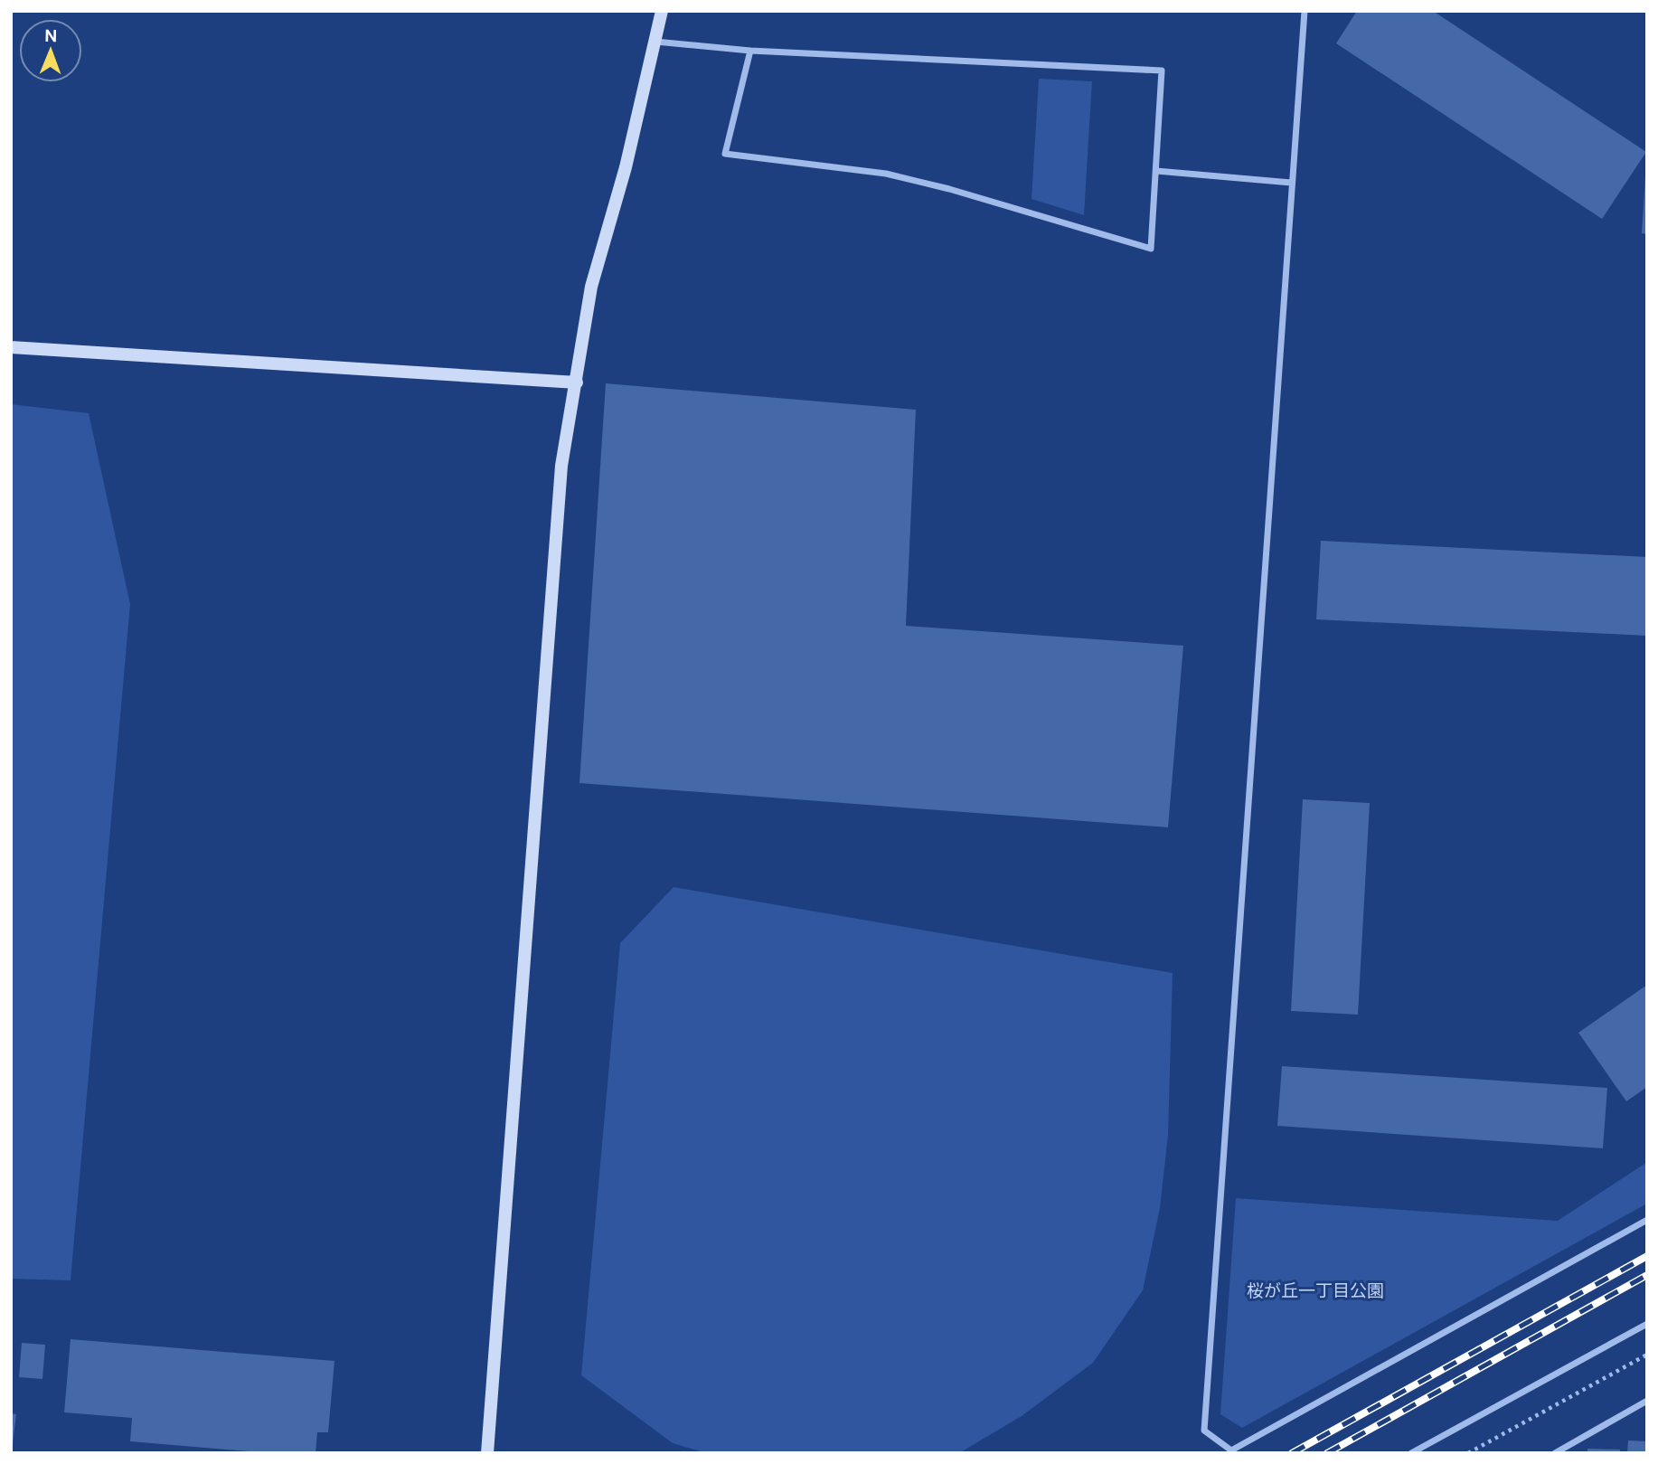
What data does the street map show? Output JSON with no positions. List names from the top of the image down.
{
  "parks": ["桜が丘一丁目公園"],
  "north": "top"
}
